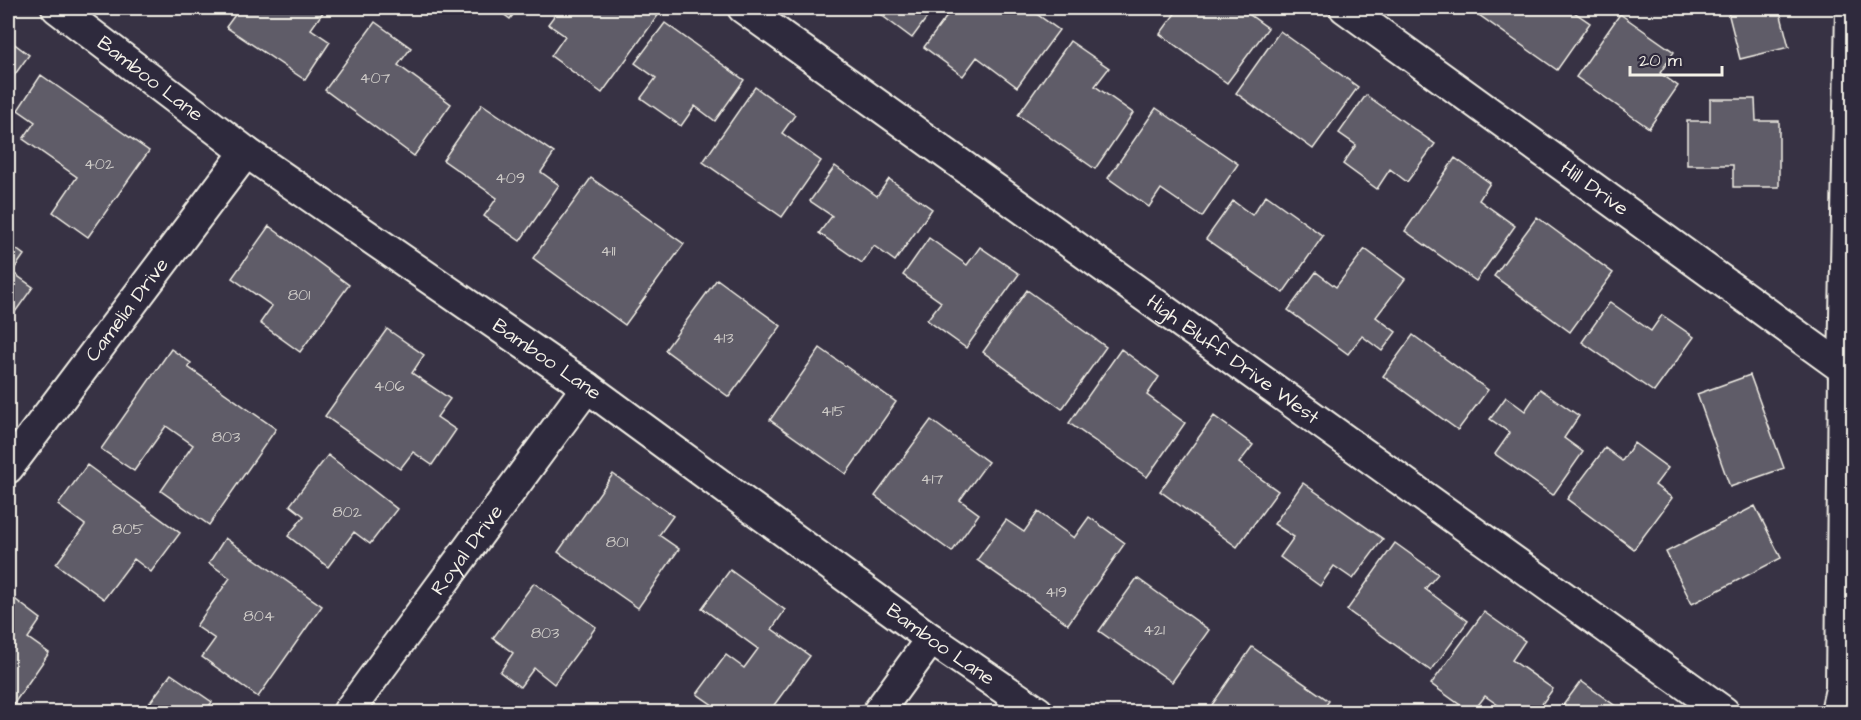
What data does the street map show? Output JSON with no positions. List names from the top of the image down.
{
  "streets": {
    "street": [
      "Bamboo Lane",
      "Hill Drive",
      "Camelia Drive",
      "High Bluff Drive West",
      "Royal Drive"
    ]
  },
  "crossings": [
    ["Bamboo Lane", "Camelia Drive"],
    ["Bamboo Lane", "Royal Drive"]
  ],
  "house_numbers": [
    "407",
    "402",
    "409",
    "411",
    "801",
    "413",
    "406",
    "415",
    "803",
    "417",
    "802",
    "805",
    "801",
    "419",
    "804",
    "421",
    "803"
  ],
  "scale_bar": "20 m"
}
